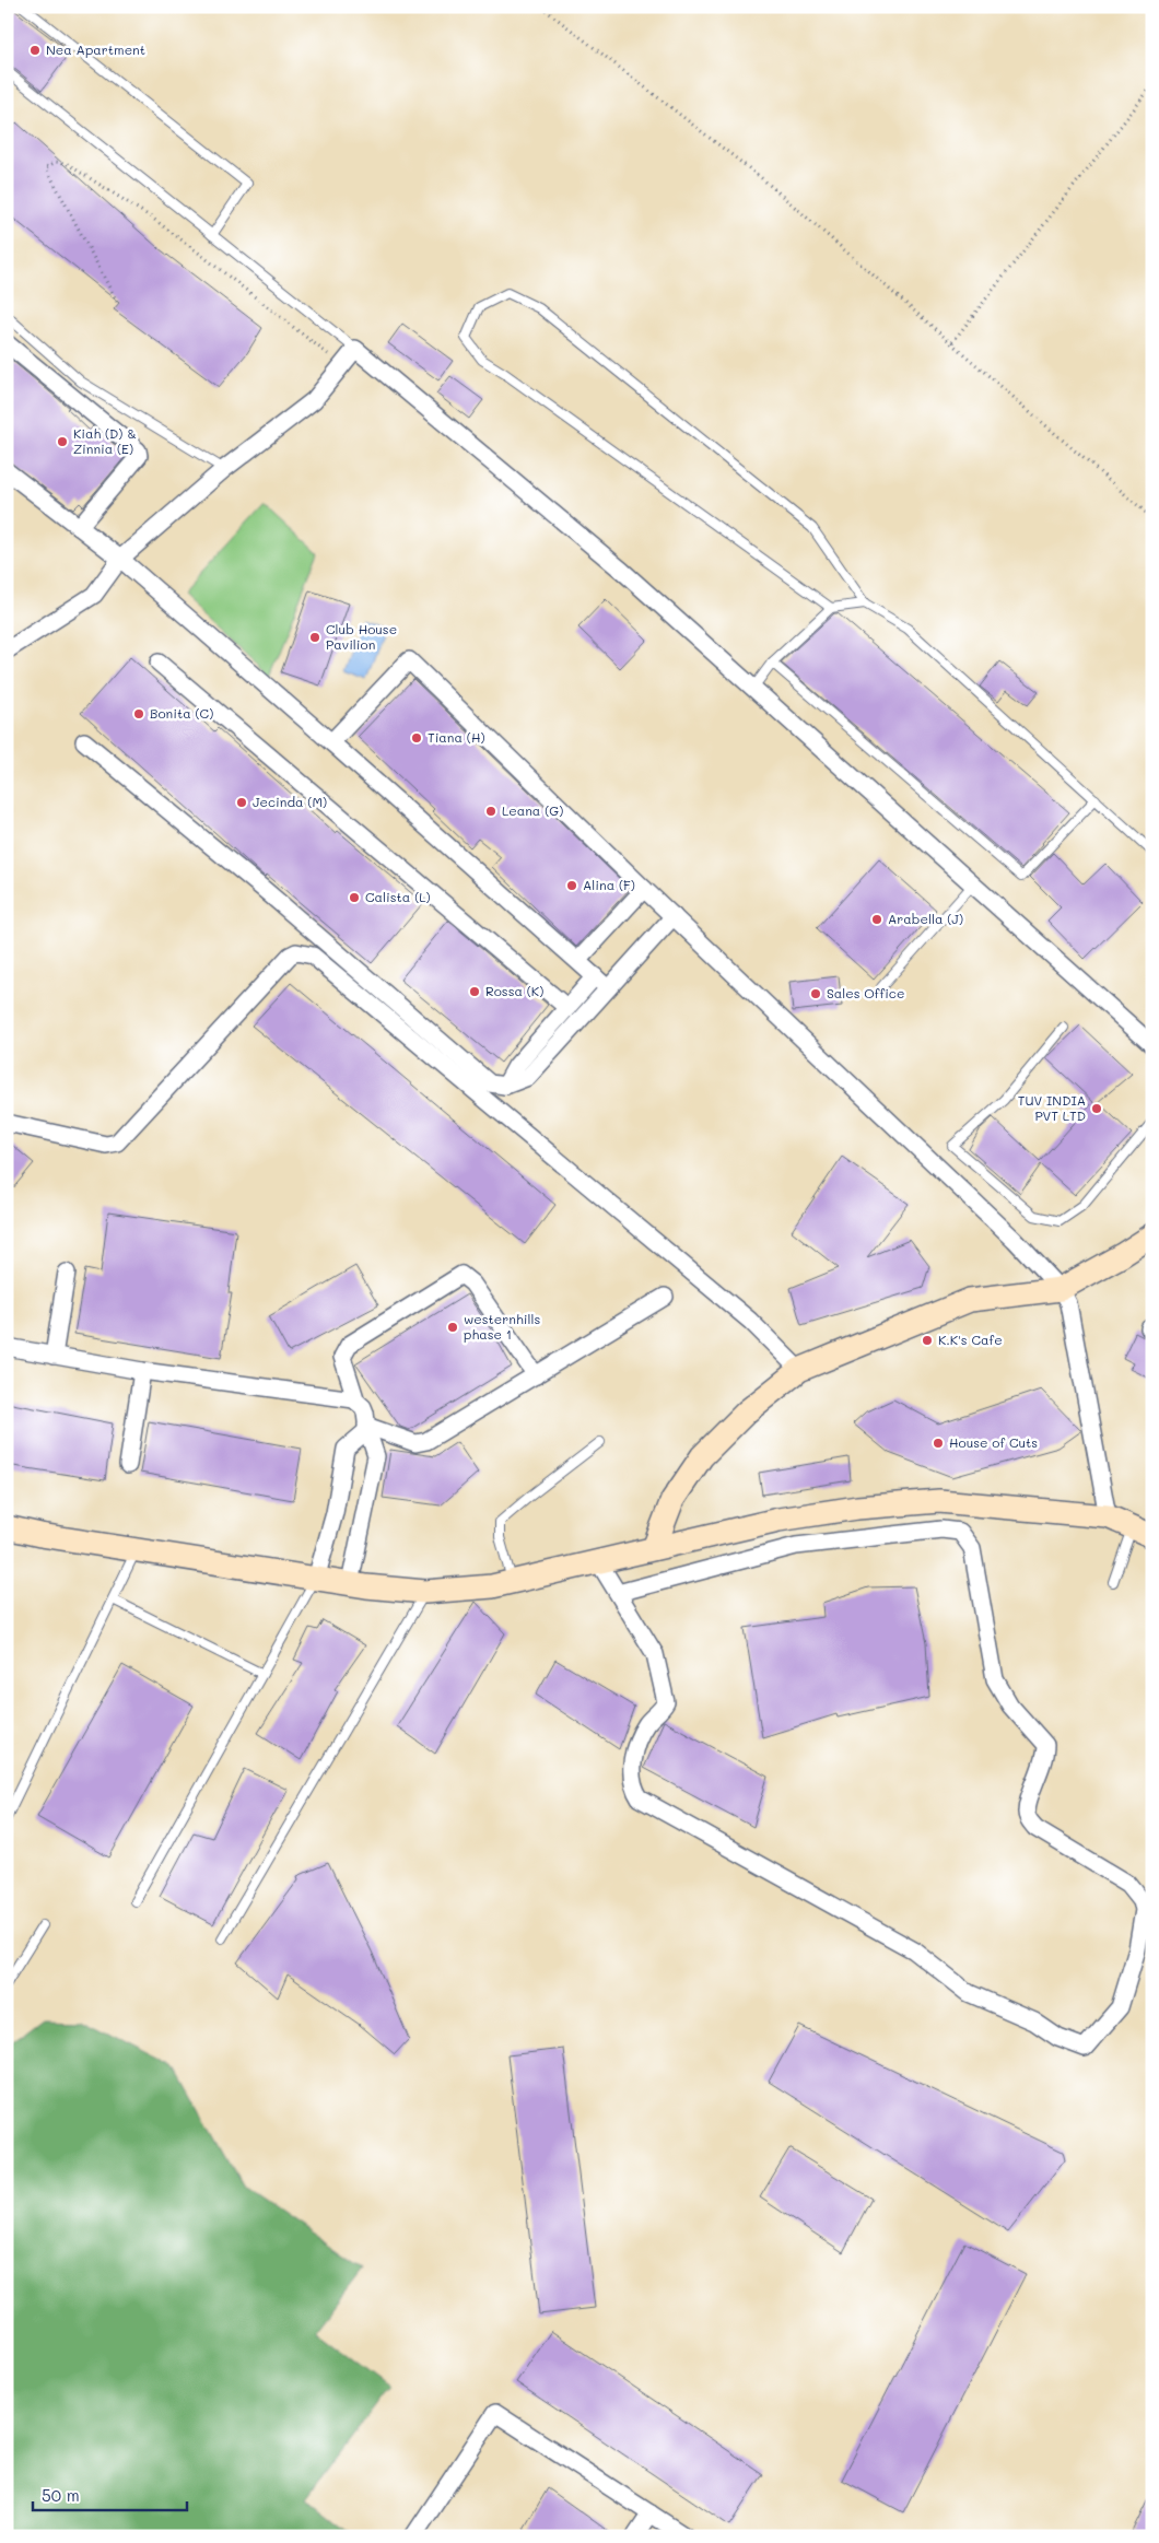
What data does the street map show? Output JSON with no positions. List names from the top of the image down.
{
  "places": [
    "Nea Apartment",
    "Kiah (D) & Zinnia (E)",
    "Club House Pavilion",
    "Bonita (C)",
    "Tiana (H)",
    "Jecinda (M)",
    "Leana (G)",
    "Alina (F)",
    "Calista (L)",
    "Arabella (J)",
    "Rossa (K)",
    "Sales Office",
    "TUV INDIA PVT LTD",
    "westernhills phase 1",
    "K.K's Cafe",
    "House of Cuts"
  ],
  "scale_bar": "50 m"
}
